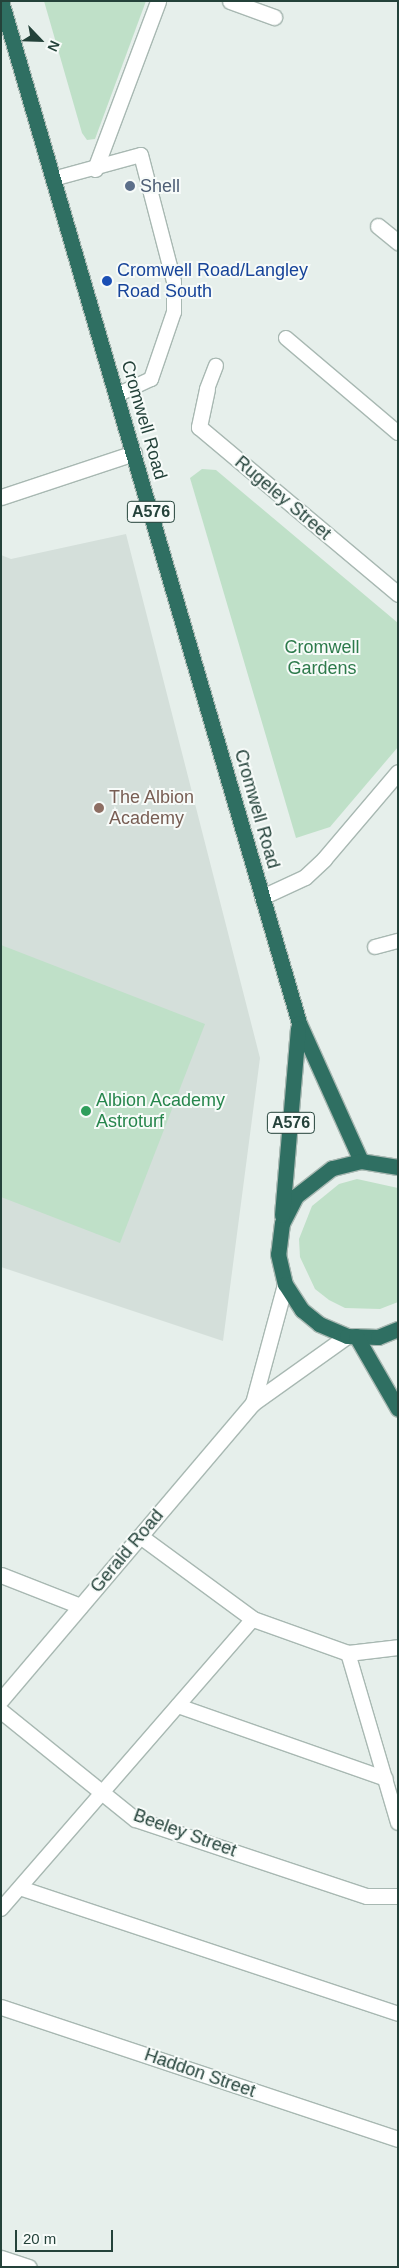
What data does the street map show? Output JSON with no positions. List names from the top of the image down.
{
  "streets": {
    "highway": ["Cromwell Road", "A576"],
    "street": [
      "Rugeley Street",
      "Gerald Road",
      "Beeley Street",
      "Haddon Street"
    ]
  },
  "crossings": [
    ["Cromwell Road", "A576"],
    ["A576", "Gerald Road"]
  ],
  "parks": ["Cromwell Gardens"],
  "places": [
    "Shell",
    "Cromwell Road/Langley Road South",
    "The Albion Academy",
    "Albion Academy Astroturf"
  ],
  "scale_bar": "20 m",
  "north": "bottom right"
}
